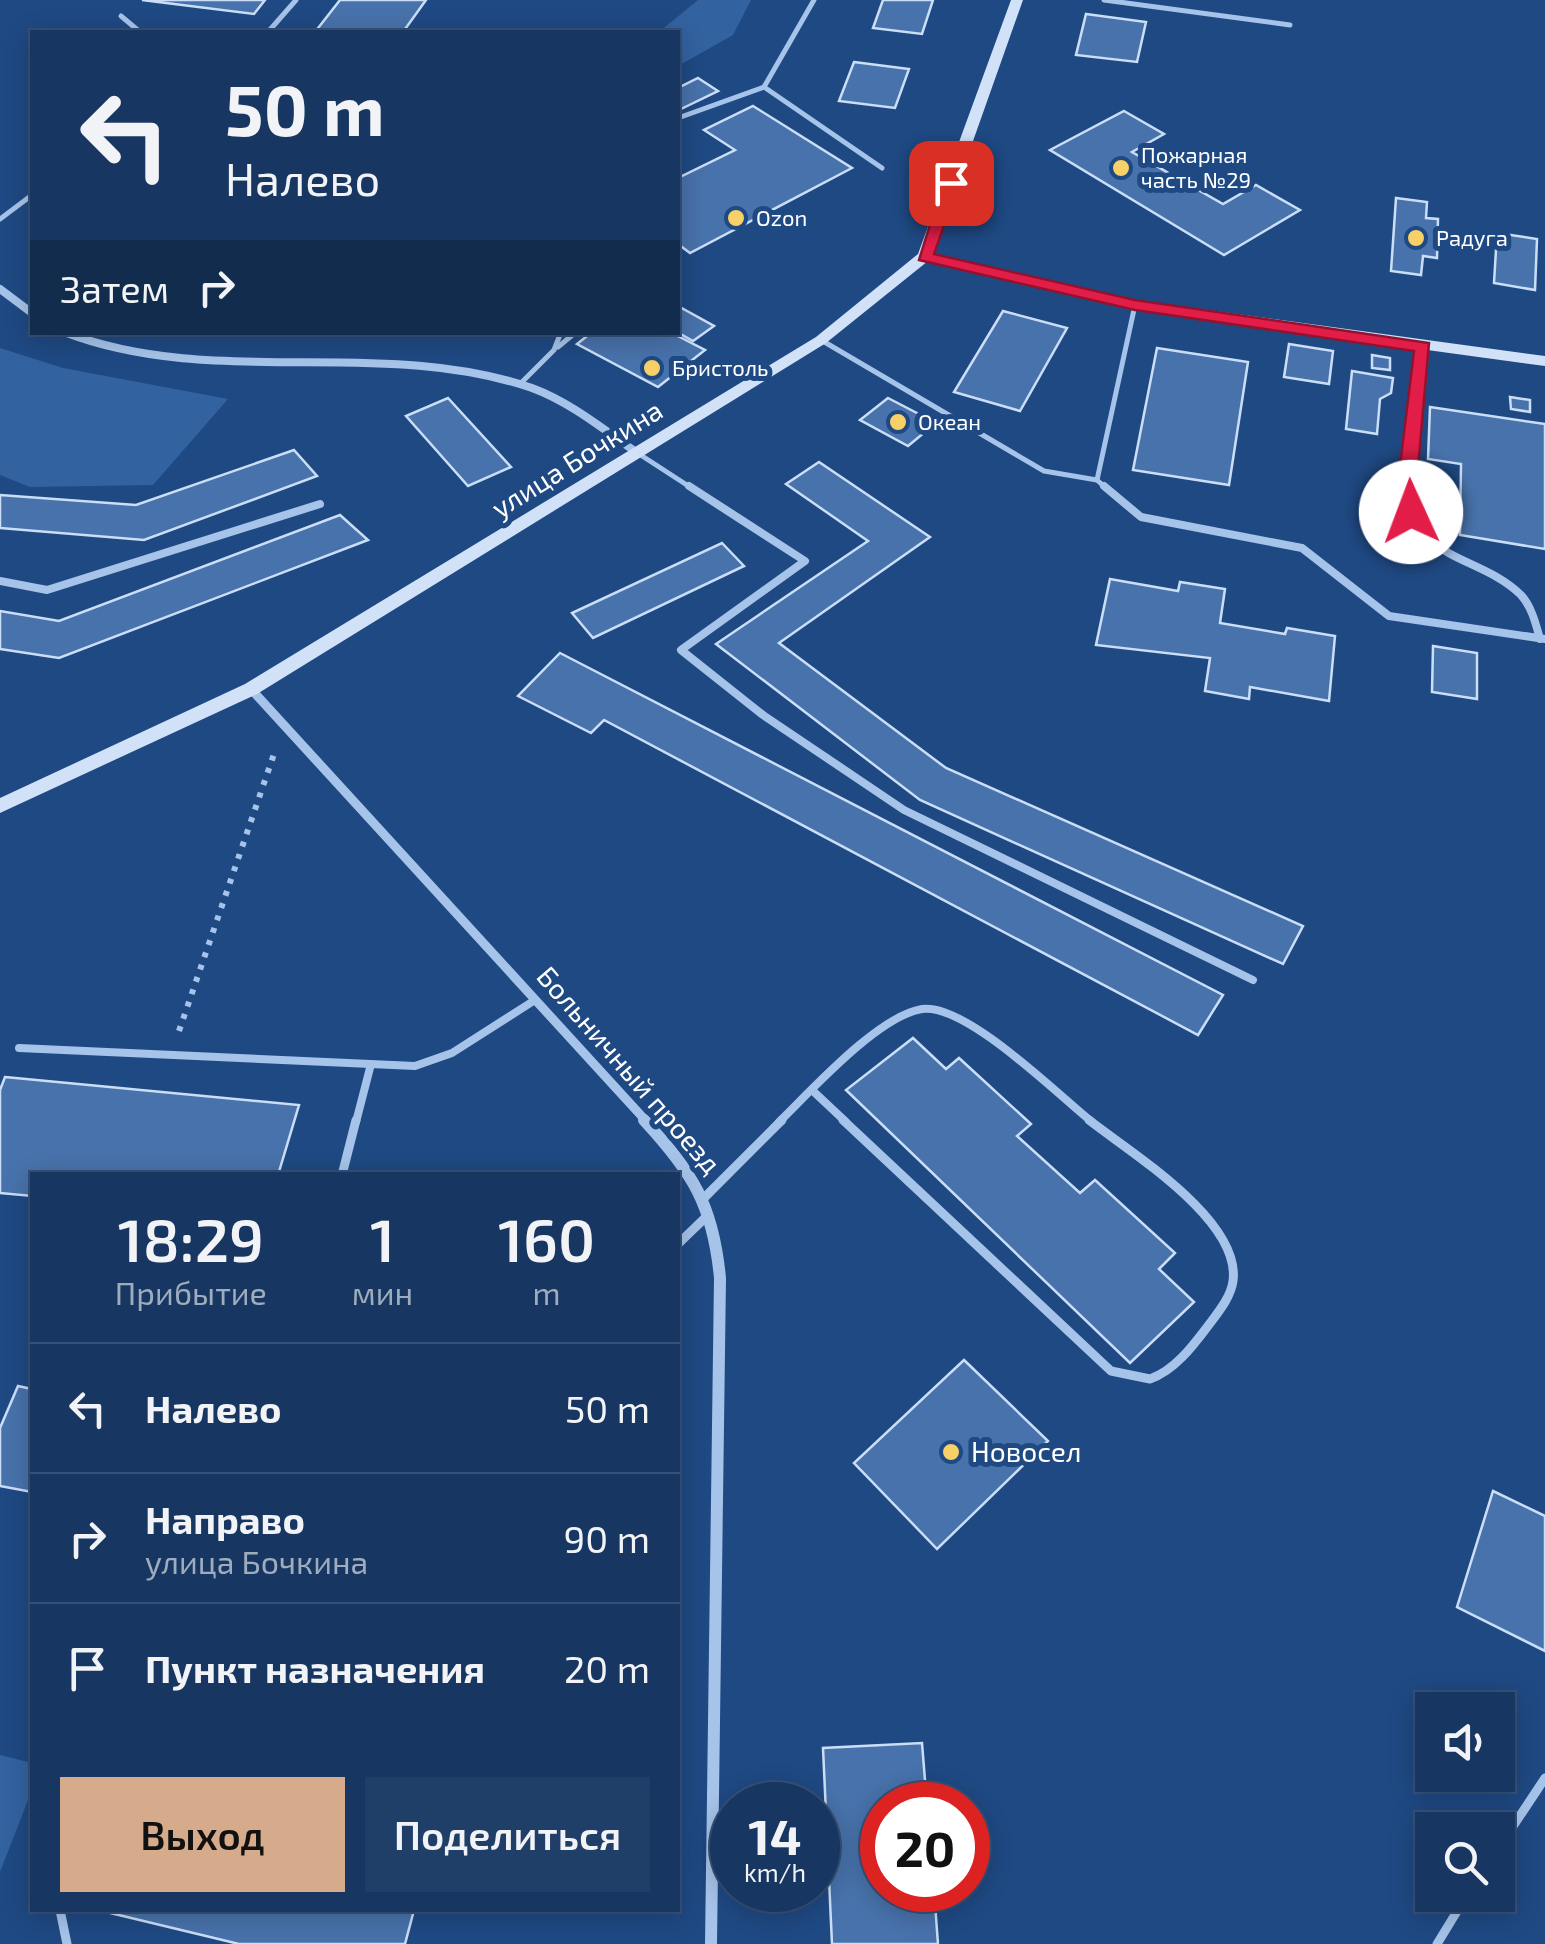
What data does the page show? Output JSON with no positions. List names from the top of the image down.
{
  "streets": {
    "main road": ["улица Бочкина"],
    "street": ["Больничный проезд"]
  },
  "crossings": [
    ["улица Бочкина", "Больничный проезд"]
  ],
  "places": [
    "Пожарная часть №29",
    "Ozon",
    "Радуга",
    "Бристоль",
    "Океан",
    "Новосел"
  ],
  "page": {
    "turn": ["50 m", "Налево"],
    "then": "Затем",
    "eta": [
      "18:29",
      "Прибытие",
      "1",
      "мин",
      "160",
      "m"
    ],
    "list": [
      {
        "name": "Налево",
        "value": "50 m"
      },
      {
        "name": "Направо",
        "note": "улица Бочкина",
        "value": "90 m"
      },
      {
        "name": "Пункт назначения",
        "value": "20 m"
      }
    ],
    "buttons": ["Выход", "Поделиться"],
    "speed": "14 km/h",
    "limit": "20"
  }
}
